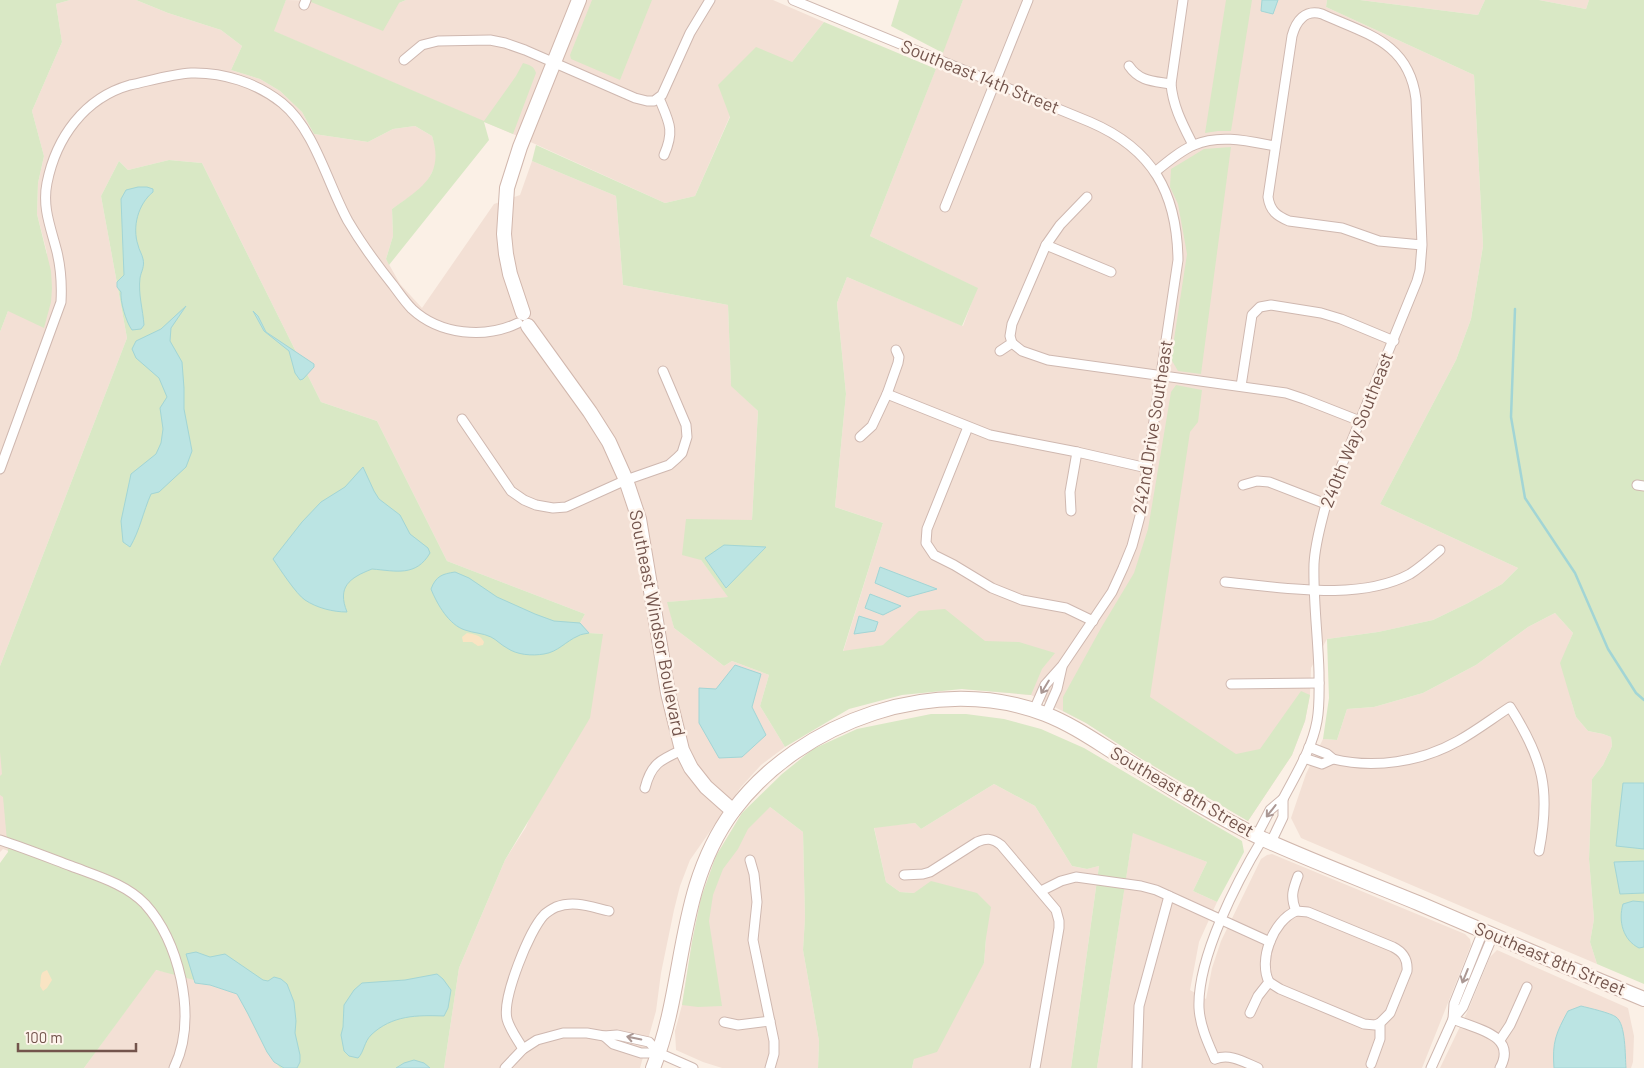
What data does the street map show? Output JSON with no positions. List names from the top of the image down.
{
  "streets": {
    "street": [
      "Southeast 14th Street",
      "242nd Drive Southeast",
      "240th Way Southeast",
      "Southeast Windsor Boulevard",
      "Southeast 8th Street"
    ]
  },
  "crossings": [
    ["Southeast 14th Street", "242nd Drive Southeast"],
    ["242nd Drive Southeast", "Southeast 8th Street"],
    ["240th Way Southeast", "Southeast 8th Street"],
    ["Southeast Windsor Boulevard", "Southeast 8th Street"]
  ],
  "scale_bar": "100 m"
}
